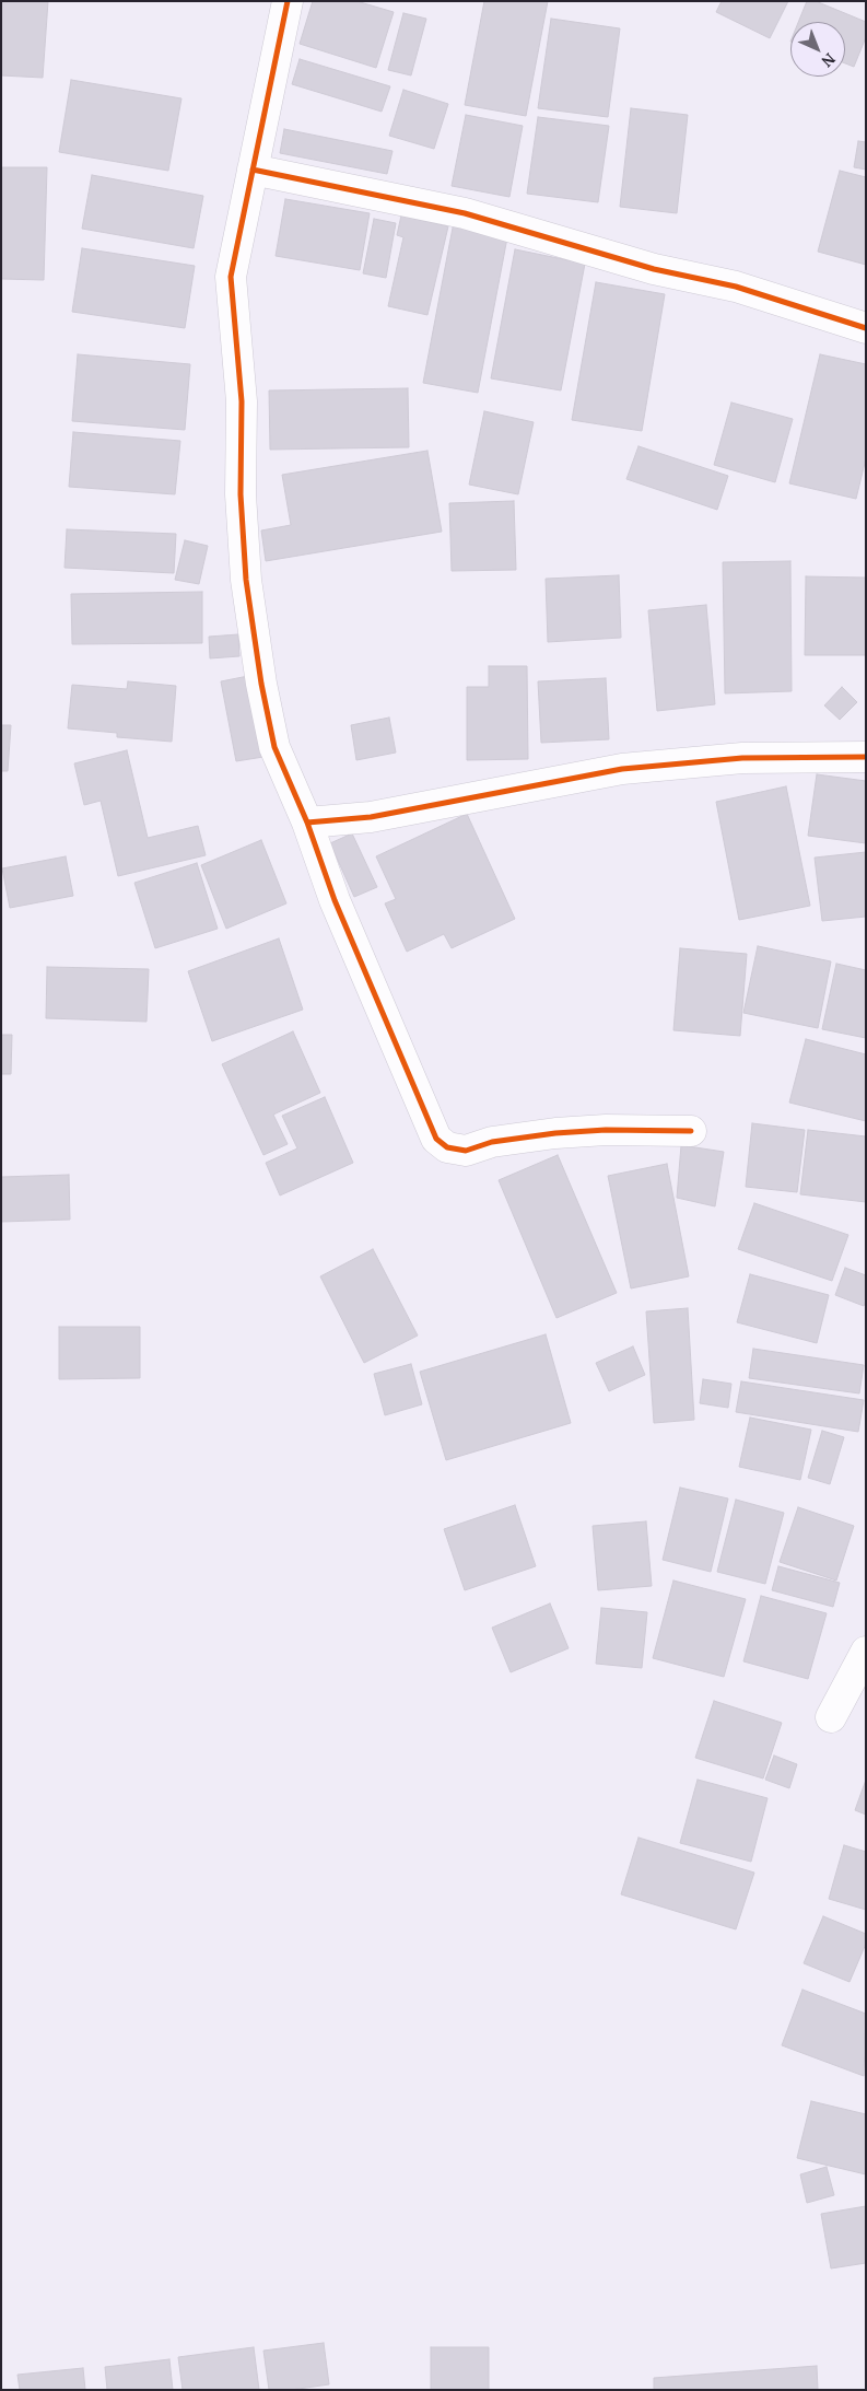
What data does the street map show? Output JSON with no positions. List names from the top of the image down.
{
  "north": "bottom right"
}
